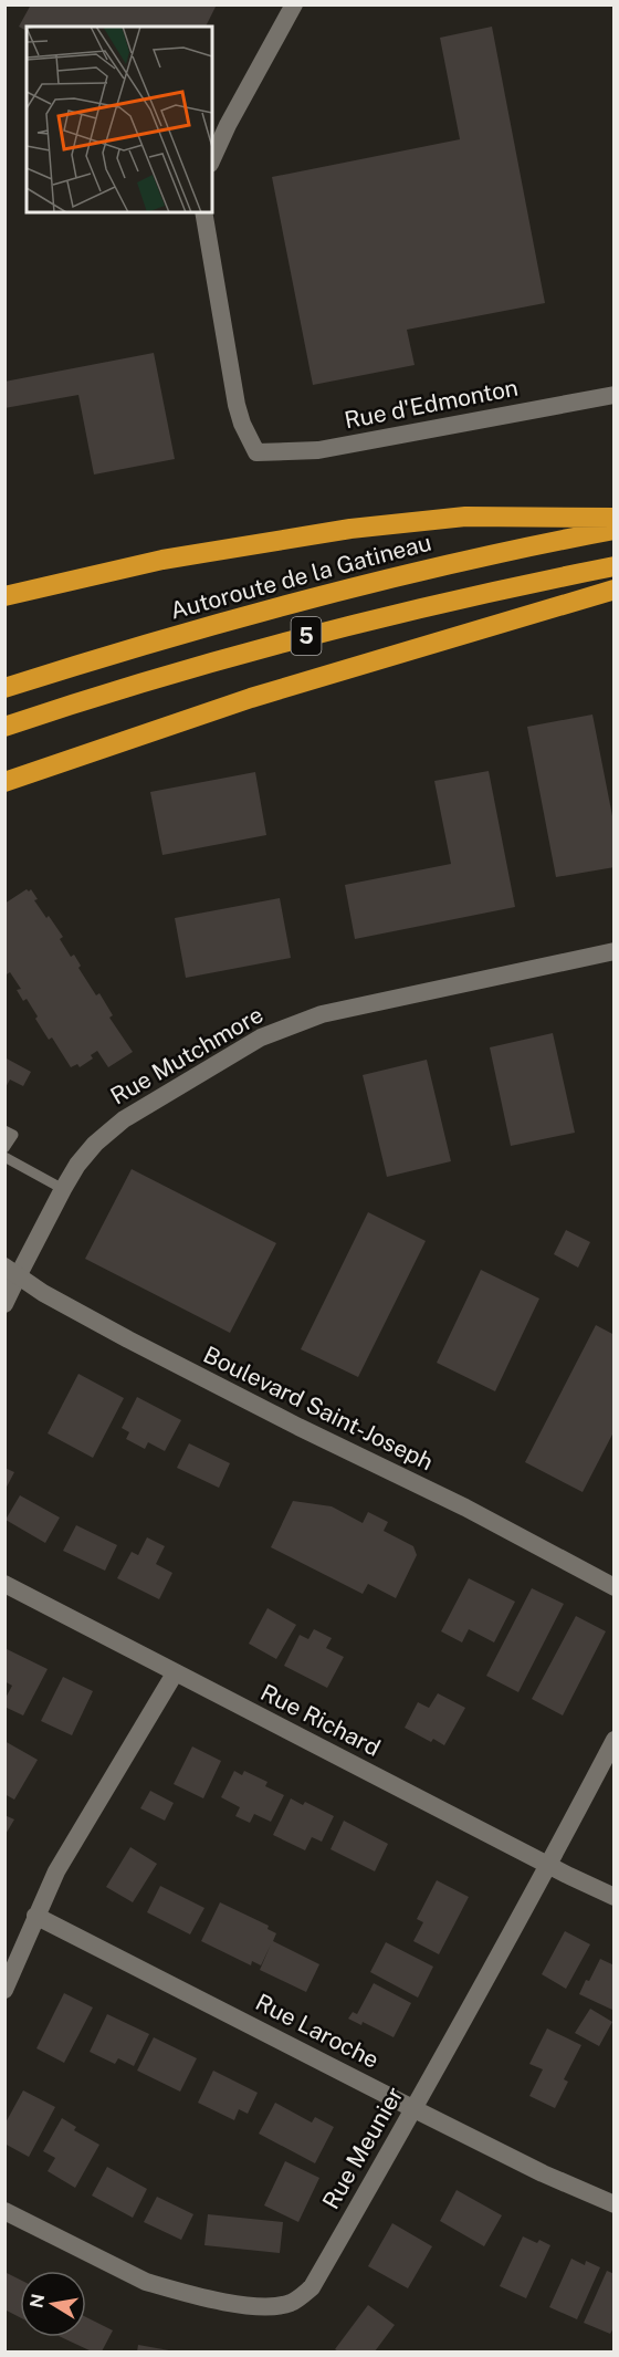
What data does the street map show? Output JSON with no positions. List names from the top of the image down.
{
  "streets": {
    "highway": ["Autoroute de la Gatineau", "5"],
    "street": [
      "Rue d'Edmonton",
      "Rue Mutchmore",
      "Boulevard Saint-Joseph",
      "Rue Richard",
      "Rue Laroche",
      "Rue Meunier"
    ]
  },
  "crossings": [
    ["Rue Mutchmore", "Boulevard Saint-Joseph"],
    ["Rue Richard", "Rue Meunier"],
    ["Rue Laroche", "Rue Meunier"]
  ],
  "north": "left"
}
